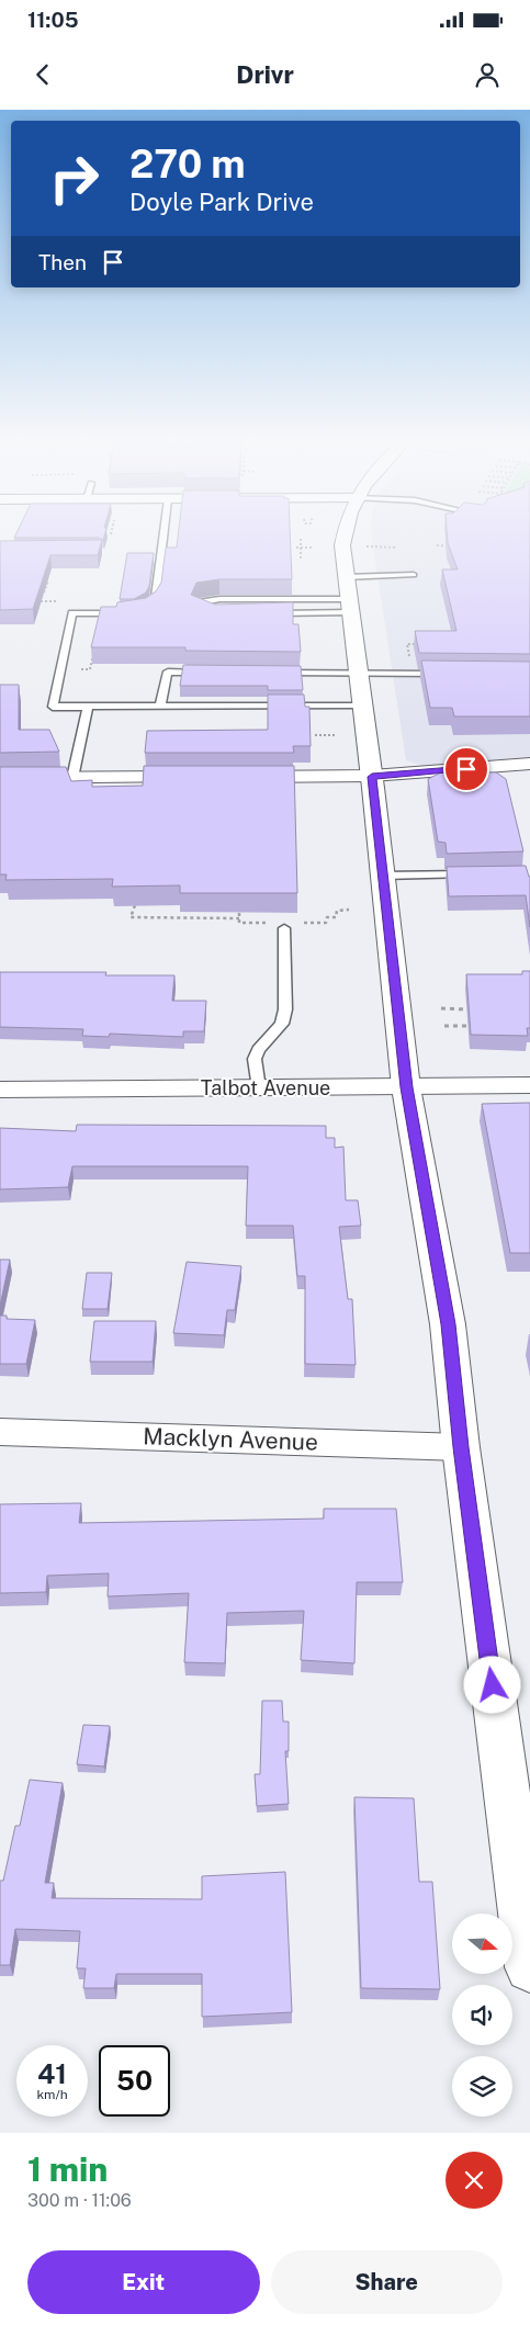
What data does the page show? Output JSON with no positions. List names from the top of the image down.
{
  "streets": {
    "street": ["Talbot Avenue", "Macklyn Avenue"]
  },
  "north": "right",
  "page": {
    "status": "11:05",
    "header": "Drivr",
    "turn": ["270 m", "Doyle Park Drive"],
    "then": "Then",
    "speed": "41 km/h",
    "limit": "50",
    "heading": ["1 min", "300 m · 11:06"],
    "buttons": ["Exit", "Share"]
  }
}
